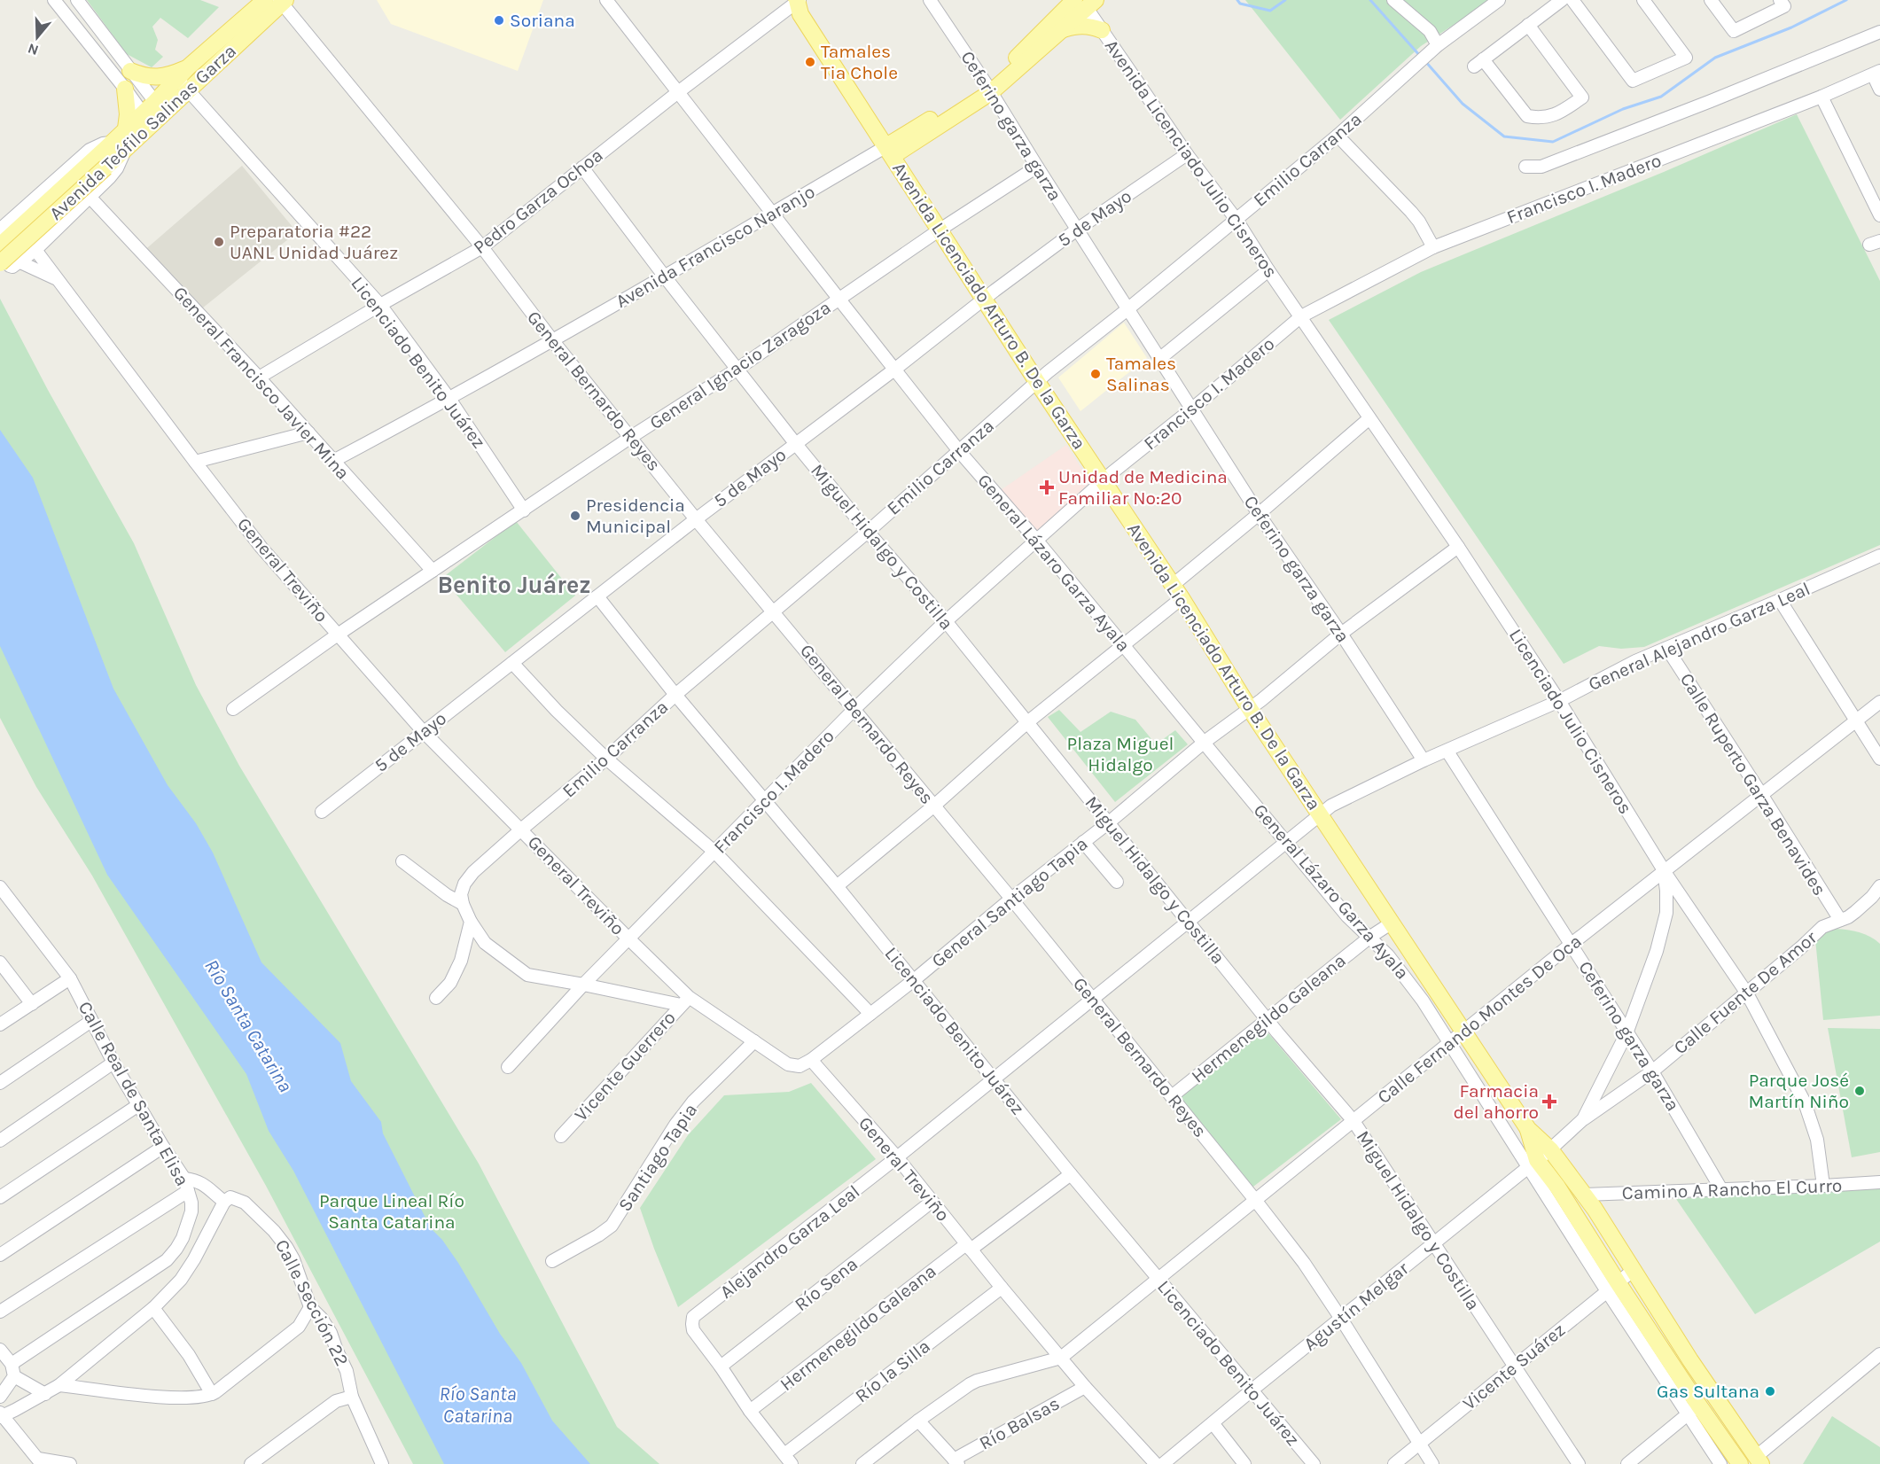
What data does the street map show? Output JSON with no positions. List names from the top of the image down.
{
  "streets": {
    "main road": ["Avenida Teófilo Salinas Garza", "Avenida Francisco Naranjo", "Avenida Licenciado Arturo B. De la Garza"],
    "street": [
      "Ceferino garza garza",
      "Avenida Licenciado Julio Cisneros",
      "Emilio Carranza",
      "Francisco I. Madero",
      "Pedro Garza Ochoa",
      "5 de Mayo",
      "Licenciado Benito Juárez",
      "General Ignacio Zaragoza",
      "General Francisco Javier Mina",
      "General Bernardo Reyes",
      "Miguel Hidalgo y Costilla",
      "General Lázaro Garza Ayala",
      "General Treviño",
      "General Alejandro Garza Leal",
      "Licenciado Julio Cisneros",
      "Calle Ruperto Garza Benavides",
      "General Santiago Tapia",
      "Calle Fuente De Amor",
      "Hermenegildo Galeana",
      "Calle Fernando Montes De Oca",
      "Vicente Guerrero",
      "Calle Real de Santa Elisa",
      "Santiago Tapia",
      "Camino A Rancho El Curro",
      "Alejandro Garza Leal",
      "Río Sena",
      "Calle Sección 22",
      "Agustín Melgar",
      "Vicente Suárez",
      "Río la Silla",
      "Río Balsas"
    ]
  },
  "crossings": [
    ["Ceferino garza garza", "Emilio Carranza"],
    ["Ceferino garza garza", "Francisco I. Madero"],
    ["Ceferino garza garza", "5 de Mayo"],
    ["Ceferino garza garza", "Avenida Francisco Naranjo"],
    ["Ceferino garza garza", "General Ignacio Zaragoza"],
    ["Ceferino garza garza", "General Alejandro Garza Leal"],
    ["Ceferino garza garza", "Licenciado Julio Cisneros"],
    ["Ceferino garza garza", "General Santiago Tapia"],
    ["Ceferino garza garza", "Calle Fuente De Amor"],
    ["Ceferino garza garza", "Calle Fernando Montes De Oca"],
    ["Ceferino garza garza", "Camino A Rancho El Curro"],
    ["Avenida Teófilo Salinas Garza", "Licenciado Benito Juárez"],
    ["Avenida Teófilo Salinas Garza", "General Bernardo Reyes"],
    ["Avenida Licenciado Julio Cisneros", "Emilio Carranza"],
    ["Avenida Licenciado Julio Cisneros", "Francisco I. Madero"],
    ["Avenida Licenciado Julio Cisneros", "5 de Mayo"],
    ["Avenida Licenciado Julio Cisneros", "Avenida Francisco Naranjo"],
    ["Avenida Licenciado Julio Cisneros", "Licenciado Julio Cisneros"],
    ["Emilio Carranza", "Avenida Licenciado Arturo B. De la Garza"],
    ["Emilio Carranza", "Licenciado Benito Juárez"],
    ["Emilio Carranza", "General Bernardo Reyes"],
    ["Emilio Carranza", "Miguel Hidalgo y Costilla"],
    ["Emilio Carranza", "General Lázaro Garza Ayala"],
    ["Emilio Carranza", "General Treviño"],
    ["Francisco I. Madero", "Avenida Licenciado Arturo B. De la Garza"],
    ["Francisco I. Madero", "Licenciado Benito Juárez"],
    ["Francisco I. Madero", "General Bernardo Reyes"],
    ["Francisco I. Madero", "Miguel Hidalgo y Costilla"],
    ["Francisco I. Madero", "General Lázaro Garza Ayala"],
    ["Francisco I. Madero", "General Treviño"],
    ["Francisco I. Madero", "Licenciado Julio Cisneros"],
    ["Pedro Garza Ochoa", "Avenida Licenciado Arturo B. De la Garza"],
    ["Pedro Garza Ochoa", "Licenciado Benito Juárez"],
    ["Pedro Garza Ochoa", "General Francisco Javier Mina"],
    ["Pedro Garza Ochoa", "General Bernardo Reyes"],
    ["Pedro Garza Ochoa", "Miguel Hidalgo y Costilla"],
    ["Pedro Garza Ochoa", "General Lázaro Garza Ayala"],
    ["5 de Mayo", "Avenida Licenciado Arturo B. De la Garza"],
    ["5 de Mayo", "Licenciado Benito Juárez"],
    ["5 de Mayo", "General Bernardo Reyes"],
    ["5 de Mayo", "Miguel Hidalgo y Costilla"],
    ["5 de Mayo", "General Lázaro Garza Ayala"],
    ["5 de Mayo", "General Treviño"],
    ["Avenida Francisco Naranjo", "Avenida Licenciado Arturo B. De la Garza"],
    ["Avenida Francisco Naranjo", "Licenciado Benito Juárez"],
    ["Avenida Francisco Naranjo", "General Francisco Javier Mina"],
    ["Avenida Francisco Naranjo", "General Bernardo Reyes"],
    ["Avenida Francisco Naranjo", "Miguel Hidalgo y Costilla"],
    ["Avenida Francisco Naranjo", "General Lázaro Garza Ayala"],
    ["Avenida Licenciado Arturo B. De la Garza", "General Ignacio Zaragoza"],
    ["Avenida Licenciado Arturo B. De la Garza", "General Lázaro Garza Ayala"],
    ["Avenida Licenciado Arturo B. De la Garza", "General Alejandro Garza Leal"],
    ["Avenida Licenciado Arturo B. De la Garza", "Licenciado Julio Cisneros"],
    ["Avenida Licenciado Arturo B. De la Garza", "General Santiago Tapia"],
    ["Avenida Licenciado Arturo B. De la Garza", "Hermenegildo Galeana"],
    ["Avenida Licenciado Arturo B. De la Garza", "Calle Fernando Montes De Oca"],
    ["Avenida Licenciado Arturo B. De la Garza", "Camino A Rancho El Curro"],
    ["Avenida Licenciado Arturo B. De la Garza", "Agustín Melgar"],
    ["Avenida Licenciado Arturo B. De la Garza", "Vicente Suárez"],
    ["Licenciado Benito Juárez", "General Ignacio Zaragoza"],
    ["Licenciado Benito Juárez", "General Alejandro Garza Leal"],
    ["Licenciado Benito Juárez", "General Santiago Tapia"],
    ["Licenciado Benito Juárez", "Hermenegildo Galeana"],
    ["Licenciado Benito Juárez", "Calle Fernando Montes De Oca"],
    ["Licenciado Benito Juárez", "Agustín Melgar"],
    ["General Ignacio Zaragoza", "General Francisco Javier Mina"],
    ["General Ignacio Zaragoza", "General Bernardo Reyes"],
    ["General Ignacio Zaragoza", "Miguel Hidalgo y Costilla"],
    ["General Ignacio Zaragoza", "General Lázaro Garza Ayala"],
    ["General Ignacio Zaragoza", "General Treviño"],
    ["General Bernardo Reyes", "General Alejandro Garza Leal"],
    ["General Bernardo Reyes", "General Santiago Tapia"],
    ["General Bernardo Reyes", "Hermenegildo Galeana"],
    ["General Bernardo Reyes", "Calle Fernando Montes De Oca"],
    ["General Bernardo Reyes", "Agustín Melgar"],
    ["General Bernardo Reyes", "Vicente Suárez"],
    ["Miguel Hidalgo y Costilla", "General Alejandro Garza Leal"],
    ["Miguel Hidalgo y Costilla", "General Santiago Tapia"],
    ["Miguel Hidalgo y Costilla", "Hermenegildo Galeana"],
    ["Miguel Hidalgo y Costilla", "Calle Fernando Montes De Oca"],
    ["Miguel Hidalgo y Costilla", "Agustín Melgar"],
    ["Miguel Hidalgo y Costilla", "Vicente Suárez"],
    ["General Lázaro Garza Ayala", "General Alejandro Garza Leal"],
    ["General Lázaro Garza Ayala", "General Santiago Tapia"],
    ["General Lázaro Garza Ayala", "Hermenegildo Galeana"],
    ["General Lázaro Garza Ayala", "Calle Fernando Montes De Oca"],
    ["General Lázaro Garza Ayala", "Agustín Melgar"],
    ["General Lázaro Garza Ayala", "Vicente Suárez"],
    ["General Treviño", "General Alejandro Garza Leal"],
    ["General Treviño", "General Santiago Tapia"],
    ["General Treviño", "Hermenegildo Galeana"],
    ["General Treviño", "Calle Fernando Montes De Oca"],
    ["General Treviño", "Vicente Guerrero"],
    ["General Treviño", "Santiago Tapia"],
    ["General Treviño", "Alejandro Garza Leal"],
    ["General Treviño", "Río Sena"],
    ["General Treviño", "Río la Silla"],
    ["General Treviño", "Río Balsas"],
    ["General Alejandro Garza Leal", "Licenciado Julio Cisneros"],
    ["General Alejandro Garza Leal", "Calle Ruperto Garza Benavides"],
    ["General Alejandro Garza Leal", "Alejandro Garza Leal"],
    ["Licenciado Julio Cisneros", "General Santiago Tapia"],
    ["Licenciado Julio Cisneros", "Calle Fuente De Amor"],
    ["Licenciado Julio Cisneros", "Calle Fernando Montes De Oca"],
    ["Licenciado Julio Cisneros", "Agustín Melgar"],
    ["Calle Ruperto Garza Benavides", "Calle Fuente De Amor"],
    ["Calle Ruperto Garza Benavides", "Calle Fernando Montes De Oca"],
    ["Calle Fernando Montes De Oca", "Río Balsas"],
    ["Alejandro Garza Leal", "Río Sena"]
  ],
  "districts": ["Benito Juárez"],
  "water": ["Río Santa Catarina"],
  "parks": ["Plaza Miguel Hidalgo", "Parque Lineal Río Santa Catarina"],
  "places": {
    "other": [
      "Soriana",
      "Tamales Tia Chole",
      "Preparatoria #22 UANL Unidad Juárez",
      "Tamales Salinas",
      "Presidencia Municipal",
      "Parque José Martín Niño",
      "Gas Sultana"
    ],
    "health": ["Unidad de Medicina Familiar No:20", "Farmacia del ahorro"]
  },
  "north": "bottom"
}
